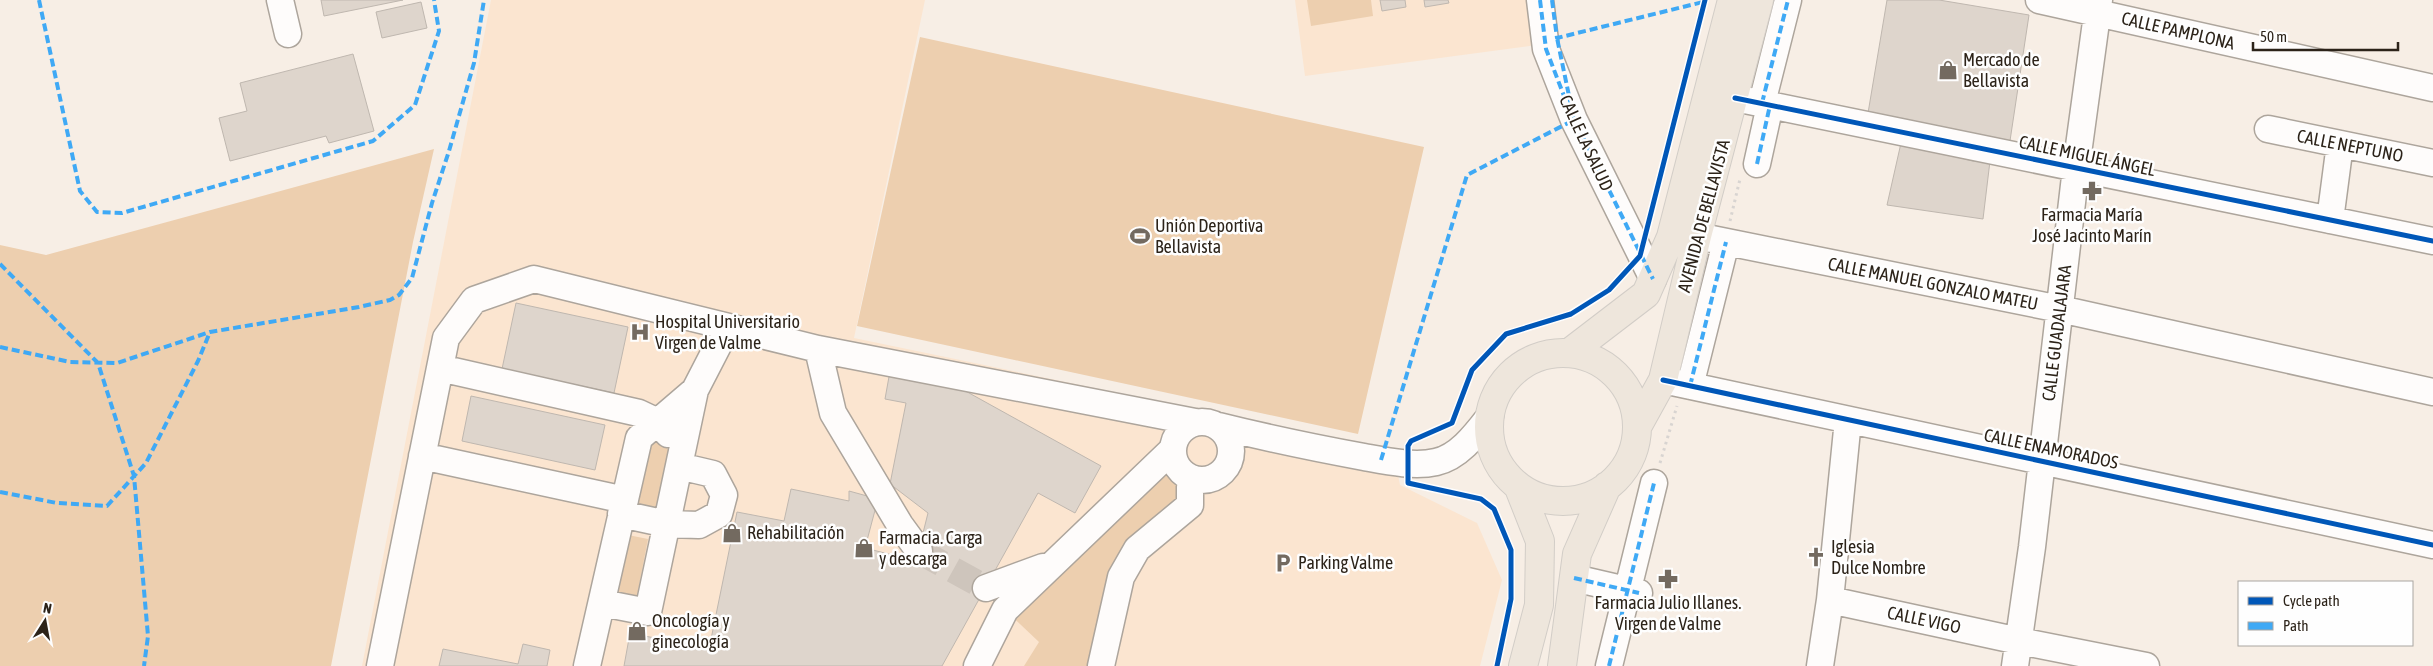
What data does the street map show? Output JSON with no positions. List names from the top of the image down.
{
  "streets": {
    "main road": ["AVENIDA DE BELLAVISTA"],
    "street": [
      "CALLE PAMPLONA",
      "CALLE LA SALUD",
      "CALLE NEPTUNO",
      "CALLE MIGUEL ÁNGEL",
      "CALLE MANUEL GONZALO MATEU",
      "CALLE GUADALAJARA",
      "CALLE ENAMORADOS",
      "CALLE VIGO"
    ]
  },
  "crossings": [
    ["CALLE PAMPLONA", "CALLE GUADALAJARA"],
    ["CALLE LA SALUD", "AVENIDA DE BELLAVISTA"],
    ["CALLE MIGUEL ÁNGEL", "AVENIDA DE BELLAVISTA"],
    ["CALLE MIGUEL ÁNGEL", "CALLE GUADALAJARA"],
    ["AVENIDA DE BELLAVISTA", "CALLE MANUEL GONZALO MATEU"],
    ["AVENIDA DE BELLAVISTA", "CALLE ENAMORADOS"],
    ["CALLE MANUEL GONZALO MATEU", "CALLE GUADALAJARA"],
    ["CALLE GUADALAJARA", "CALLE ENAMORADOS"],
    ["CALLE GUADALAJARA", "CALLE VIGO"]
  ],
  "places": {
    "shop": [
      "Mercado de Bellavista",
      "Rehabilitación",
      "Farmacia. Carga y descarga",
      "Oncología y ginecología"
    ],
    "pharmacy": ["Farmacia María José Jacinto Marín", "Farmacia Julio Illanes. Virgen de Valme"],
    "sports": ["Unión Deportiva Bellavista"],
    "hospital": ["Hospital Universitario Virgen de Valme"],
    "church": ["Iglesia Dulce Nombre"],
    "parking": ["Parking Valme"]
  },
  "legend": ["Cycle path", "Path"],
  "scale_bar": "50 m",
  "north": "top"
}
